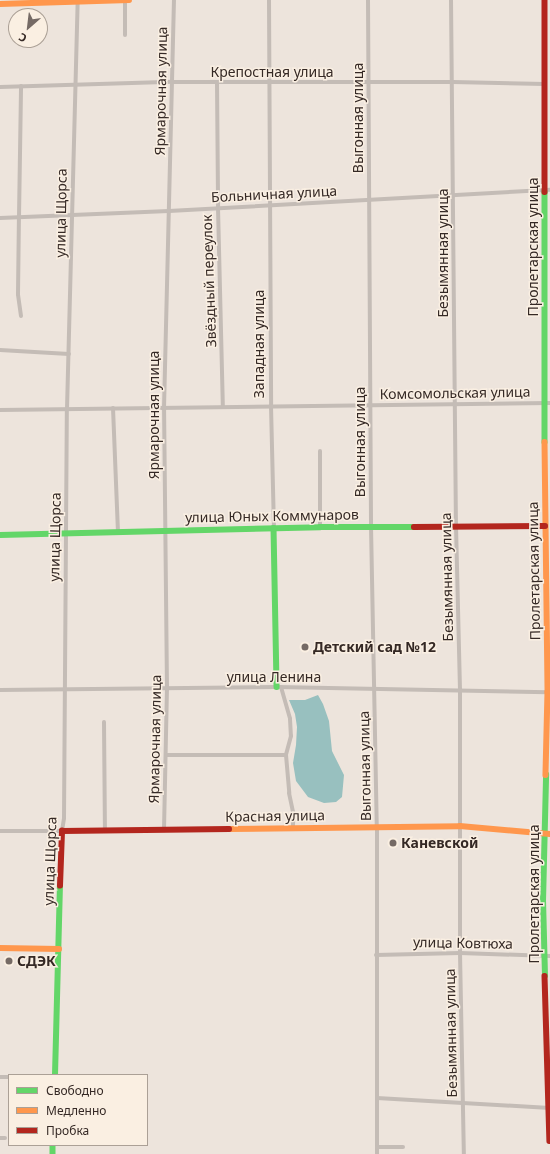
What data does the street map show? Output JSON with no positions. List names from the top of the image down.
{
  "streets": {
    "street": [
      "Крепостная улица",
      "Ярмарочная улица",
      "Выгонная улица",
      "Больничная улица",
      "улица Щорса",
      "Пролетарская улица",
      "Безымянная улица",
      "Звёздный переулок",
      "Западная улица",
      "Комсомольская улица",
      "улица Юных Коммунаров",
      "улица Ленина",
      "Красная улица",
      "улица Ковтюха"
    ]
  },
  "crossings": [
    ["Крепостная улица", "Ярмарочная улица"],
    ["Крепостная улица", "Выгонная улица"],
    ["Крепостная улица", "улица Щорса"],
    ["Крепостная улица", "Пролетарская улица"],
    ["Крепостная улица", "Безымянная улица"],
    ["Крепостная улица", "Звёздный переулок"],
    ["Крепостная улица", "Западная улица"],
    ["Ярмарочная улица", "Больничная улица"],
    ["Ярмарочная улица", "Комсомольская улица"],
    ["Ярмарочная улица", "улица Юных Коммунаров"],
    ["Ярмарочная улица", "улица Ленина"],
    ["Ярмарочная улица", "Красная улица"],
    ["Выгонная улица", "Больничная улица"],
    ["Выгонная улица", "Комсомольская улица"],
    ["Выгонная улица", "улица Юных Коммунаров"],
    ["Выгонная улица", "улица Ленина"],
    ["Выгонная улица", "Красная улица"],
    ["Выгонная улица", "улица Ковтюха"],
    ["Больничная улица", "улица Щорса"],
    ["Больничная улица", "Пролетарская улица"],
    ["Больничная улица", "Безымянная улица"],
    ["Больничная улица", "Звёздный переулок"],
    ["Больничная улица", "Западная улица"],
    ["улица Щорса", "Комсомольская улица"],
    ["улица Щорса", "улица Юных Коммунаров"],
    ["улица Щорса", "улица Ленина"],
    ["улица Щорса", "Красная улица"],
    ["Пролетарская улица", "Комсомольская улица"],
    ["Пролетарская улица", "улица Юных Коммунаров"],
    ["Пролетарская улица", "улица Ленина"],
    ["Пролетарская улица", "Красная улица"],
    ["Пролетарская улица", "улица Ковтюха"],
    ["Безымянная улица", "Комсомольская улица"],
    ["Безымянная улица", "улица Юных Коммунаров"],
    ["Безымянная улица", "улица Ленина"],
    ["Безымянная улица", "Красная улица"],
    ["Безымянная улица", "улица Ковтюха"],
    ["Звёздный переулок", "Комсомольская улица"],
    ["Западная улица", "Комсомольская улица"],
    ["Западная улица", "улица Юных Коммунаров"],
    ["Западная улица", "улица Ленина"]
  ],
  "places": ["Детский сад №12", "Каневской", "СДЭК"],
  "legend": ["Свободно", "Медленно", "Пробка"],
  "north": "bottom left"
}
